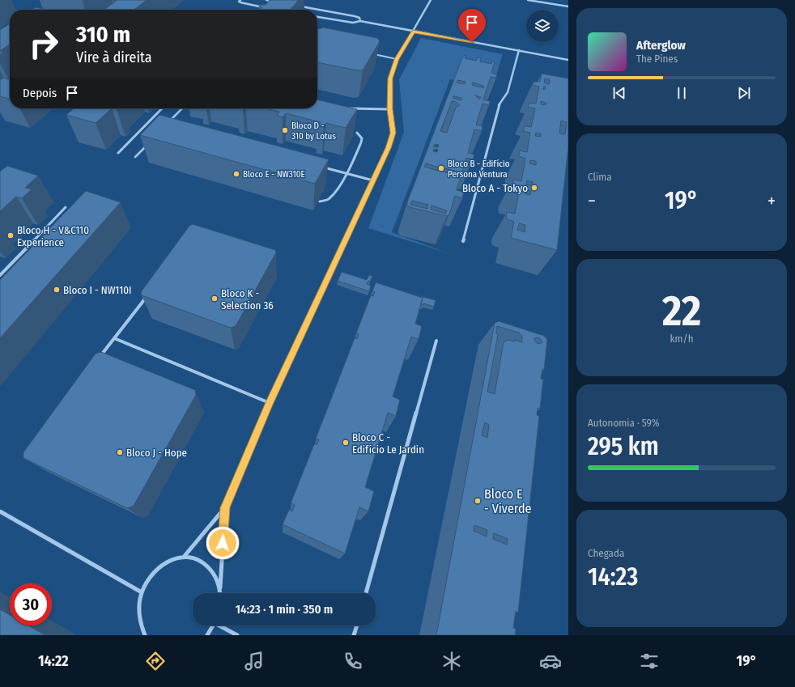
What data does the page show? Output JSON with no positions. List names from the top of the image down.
{
  "places": [
    "Bloco D - 310 by Lotus",
    "Bloco B - Edifício Persona Ventura",
    "Bloco E - NW310E",
    "Bloco A - Tokyo",
    "Bloco H - V&C110 Experience",
    "Bloco I - NW110I",
    "Bloco K - Selection 36",
    "Bloco C - Edifício Le Jardin",
    "Bloco J - Hope",
    "Bloco E - Viverde"
  ],
  "page": {
    "turn": ["310 m", "Vire à direita"],
    "song": ["Afterglow", "The Pines"],
    "then": "Depois",
    "tile": [
      "Clima",
      ["22", "km/h"],
      ["Autonomia · 59%", "295 km"],
      ["Chegada", "14:23"]
    ],
    "heat": ["−", "19°", "+"],
    "limit": "30",
    "trip": "14:23 · 1 min · 350 m",
    "tabs": ["14:22", "19°"]
  }
}
